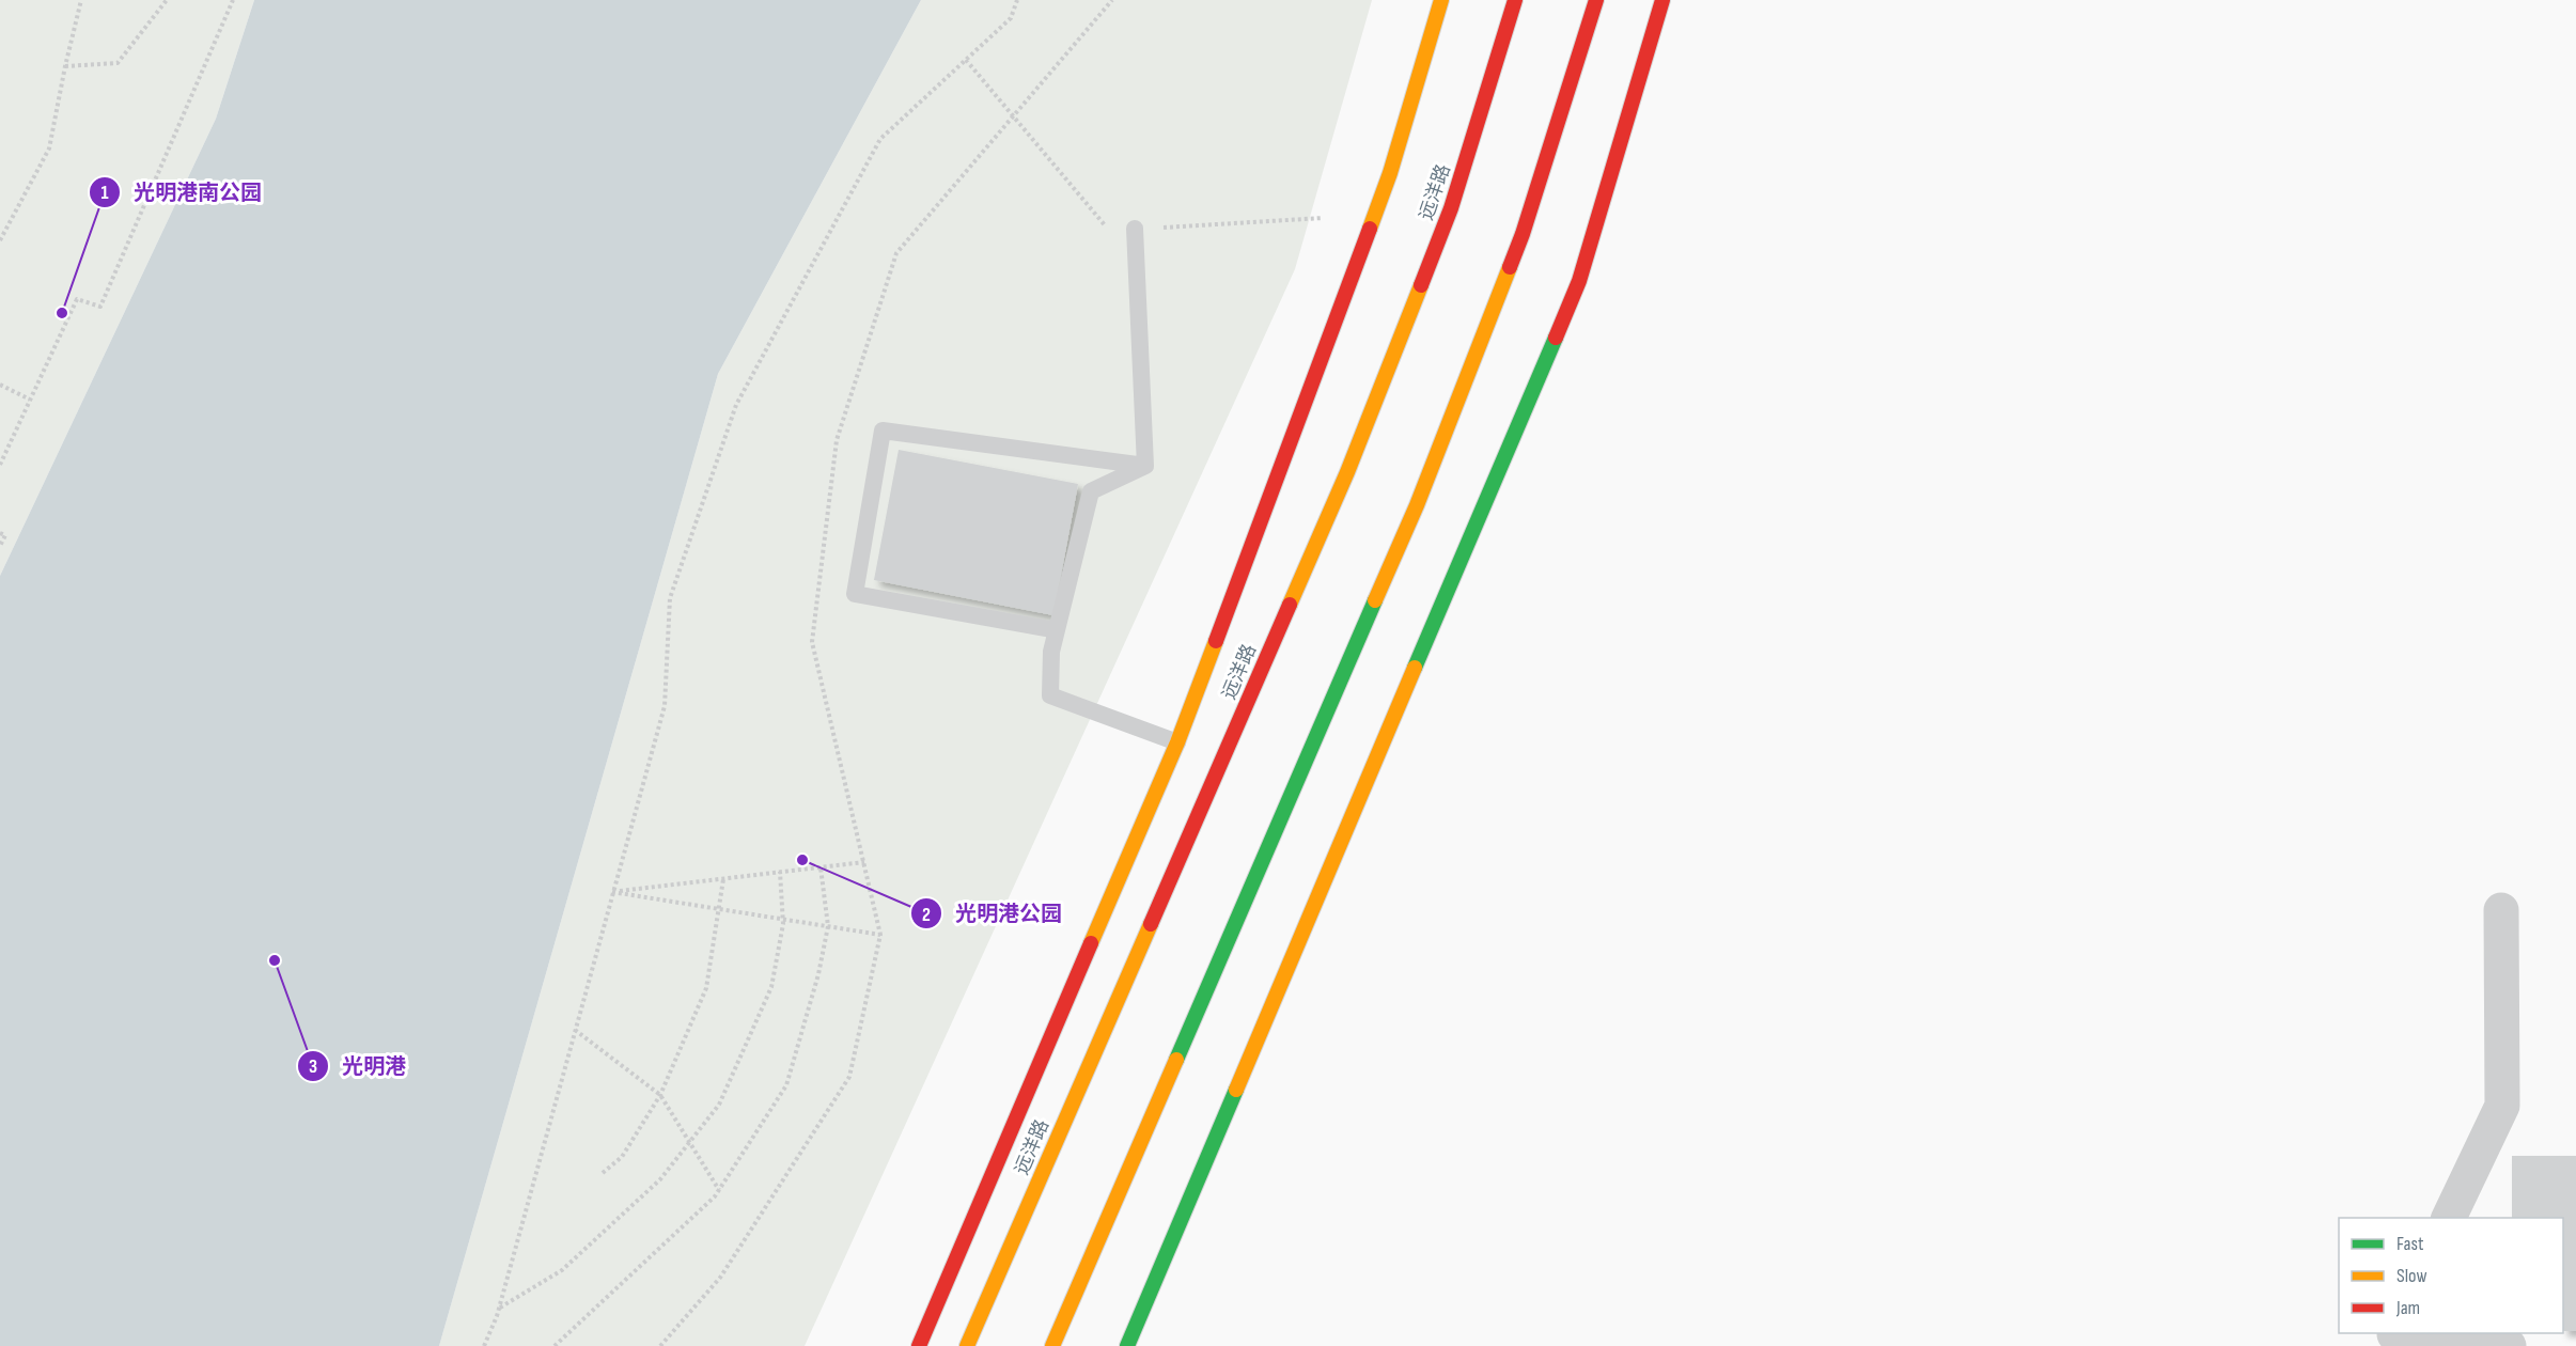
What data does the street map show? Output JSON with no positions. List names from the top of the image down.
{
  "streets": {
    "main road": ["远洋路"]
  },
  "places": ["光明港南公园", "光明港公园", "光明港"],
  "legend": ["Fast", "Slow", "Jam"]
}
